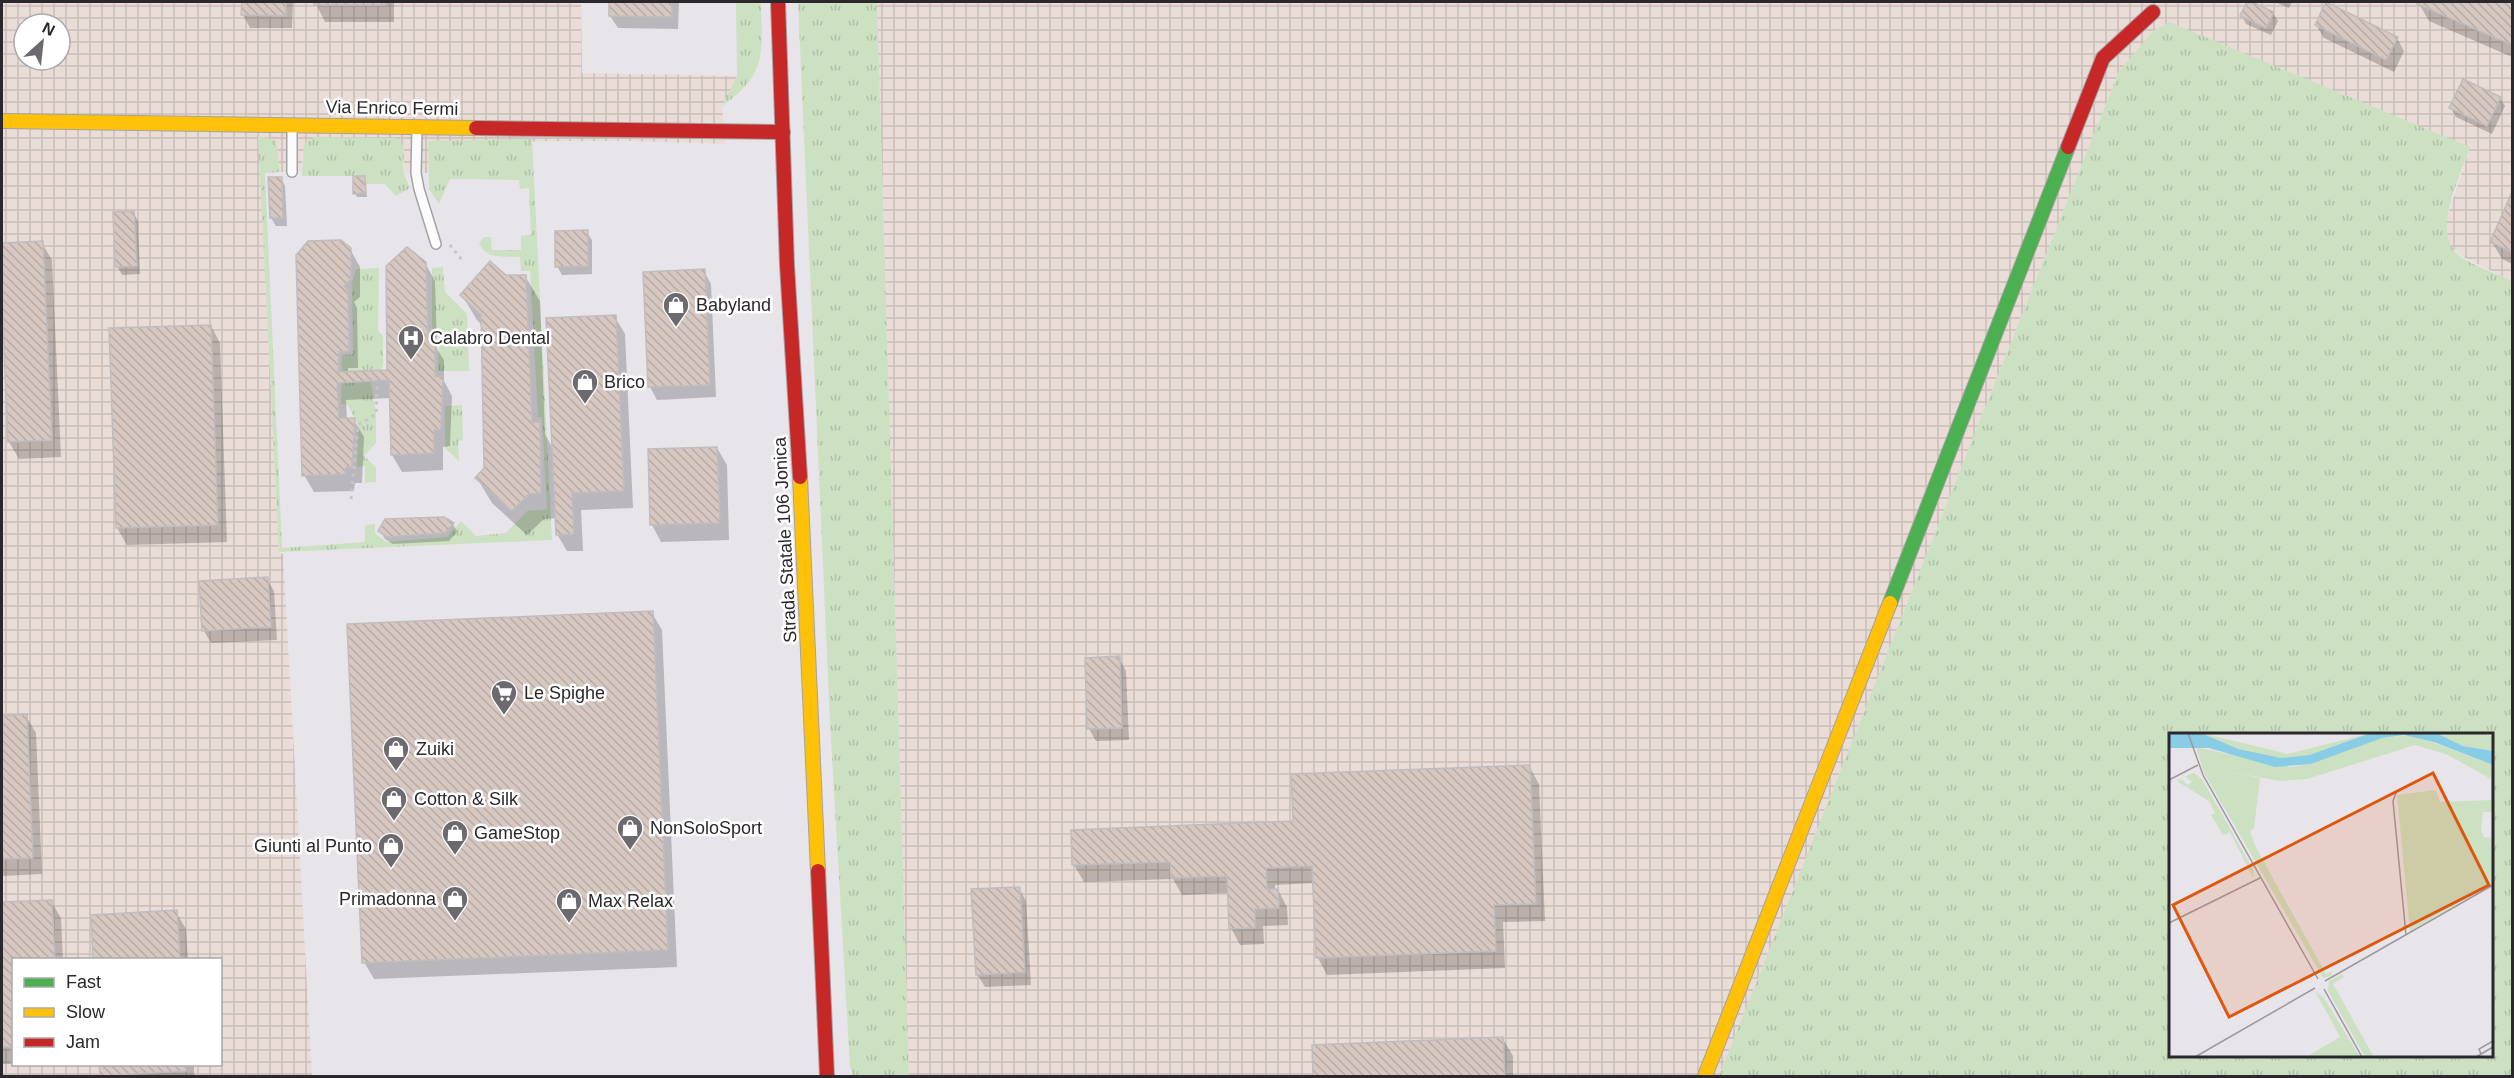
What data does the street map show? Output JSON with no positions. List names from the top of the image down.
{
  "streets": {
    "street": ["Via Enrico Fermi", "Strada Statale 106 Jonica"]
  },
  "crossings": [
    ["Via Enrico Fermi", "Strada Statale 106 Jonica"]
  ],
  "places": {
    "shop": [
      "Babyland",
      "Brico",
      "Zuiki",
      "Cotton & Silk",
      "NonSoloSport",
      "GameStop",
      "Giunti al Punto",
      "Primadonna",
      "Max Relax"
    ],
    "hospital": ["Calabro Dental"],
    "supermarket": ["Le Spighe"]
  },
  "legend": ["Fast", "Slow", "Jam"],
  "north": "top right"
}
